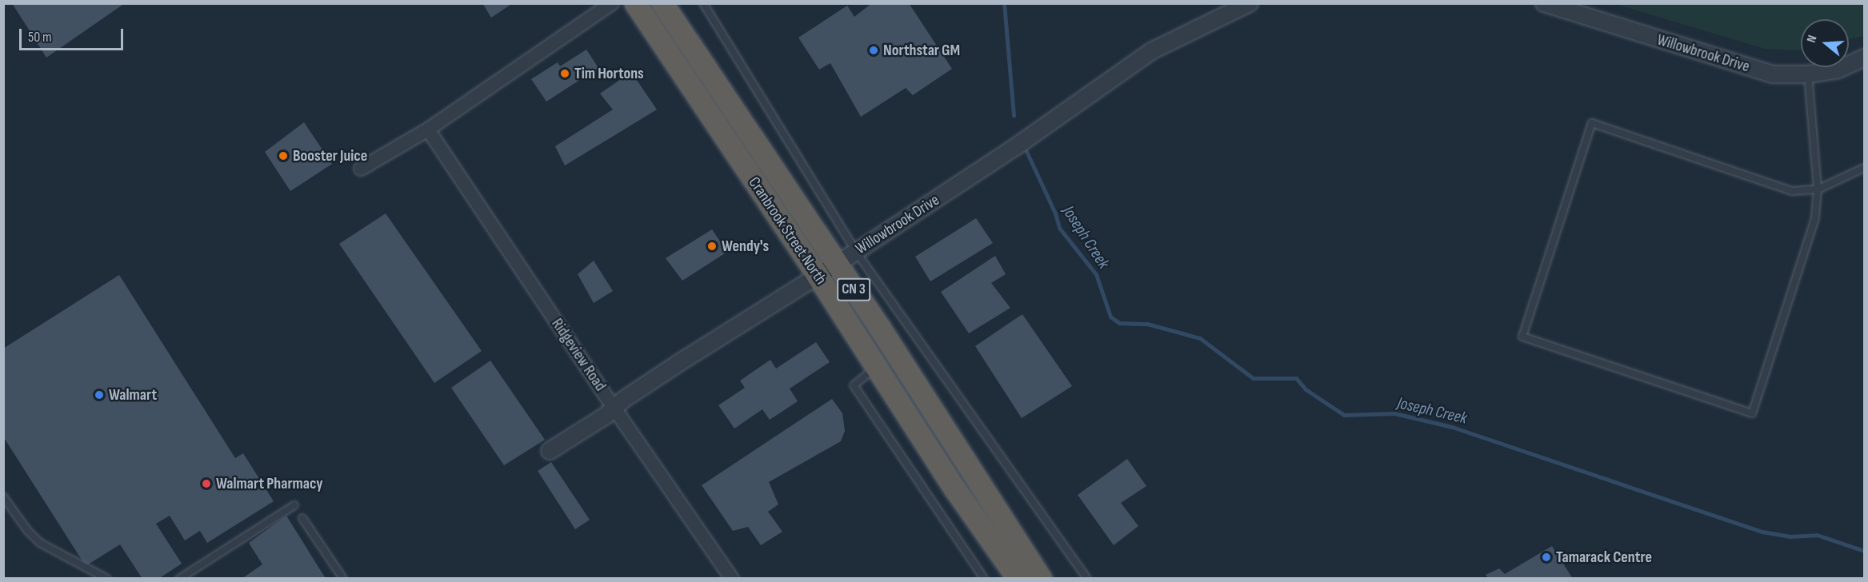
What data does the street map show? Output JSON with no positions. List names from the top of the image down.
{
  "streets": {
    "highway": ["Cranbrook Street North", "CN 3"],
    "street": ["Willowbrook Drive", "Ridgeview Road"]
  },
  "crossings": [
    ["Willowbrook Drive", "Cranbrook Street North"],
    ["Willowbrook Drive", "Ridgeview Road"]
  ],
  "water": ["Joseph Creek"],
  "places": [
    "Northstar GM",
    "Tim Hortons",
    "Booster Juice",
    "Wendy's",
    "Walmart",
    "Walmart Pharmacy",
    "Tamarack Centre"
  ],
  "scale_bar": "50 m",
  "north": "left"
}
